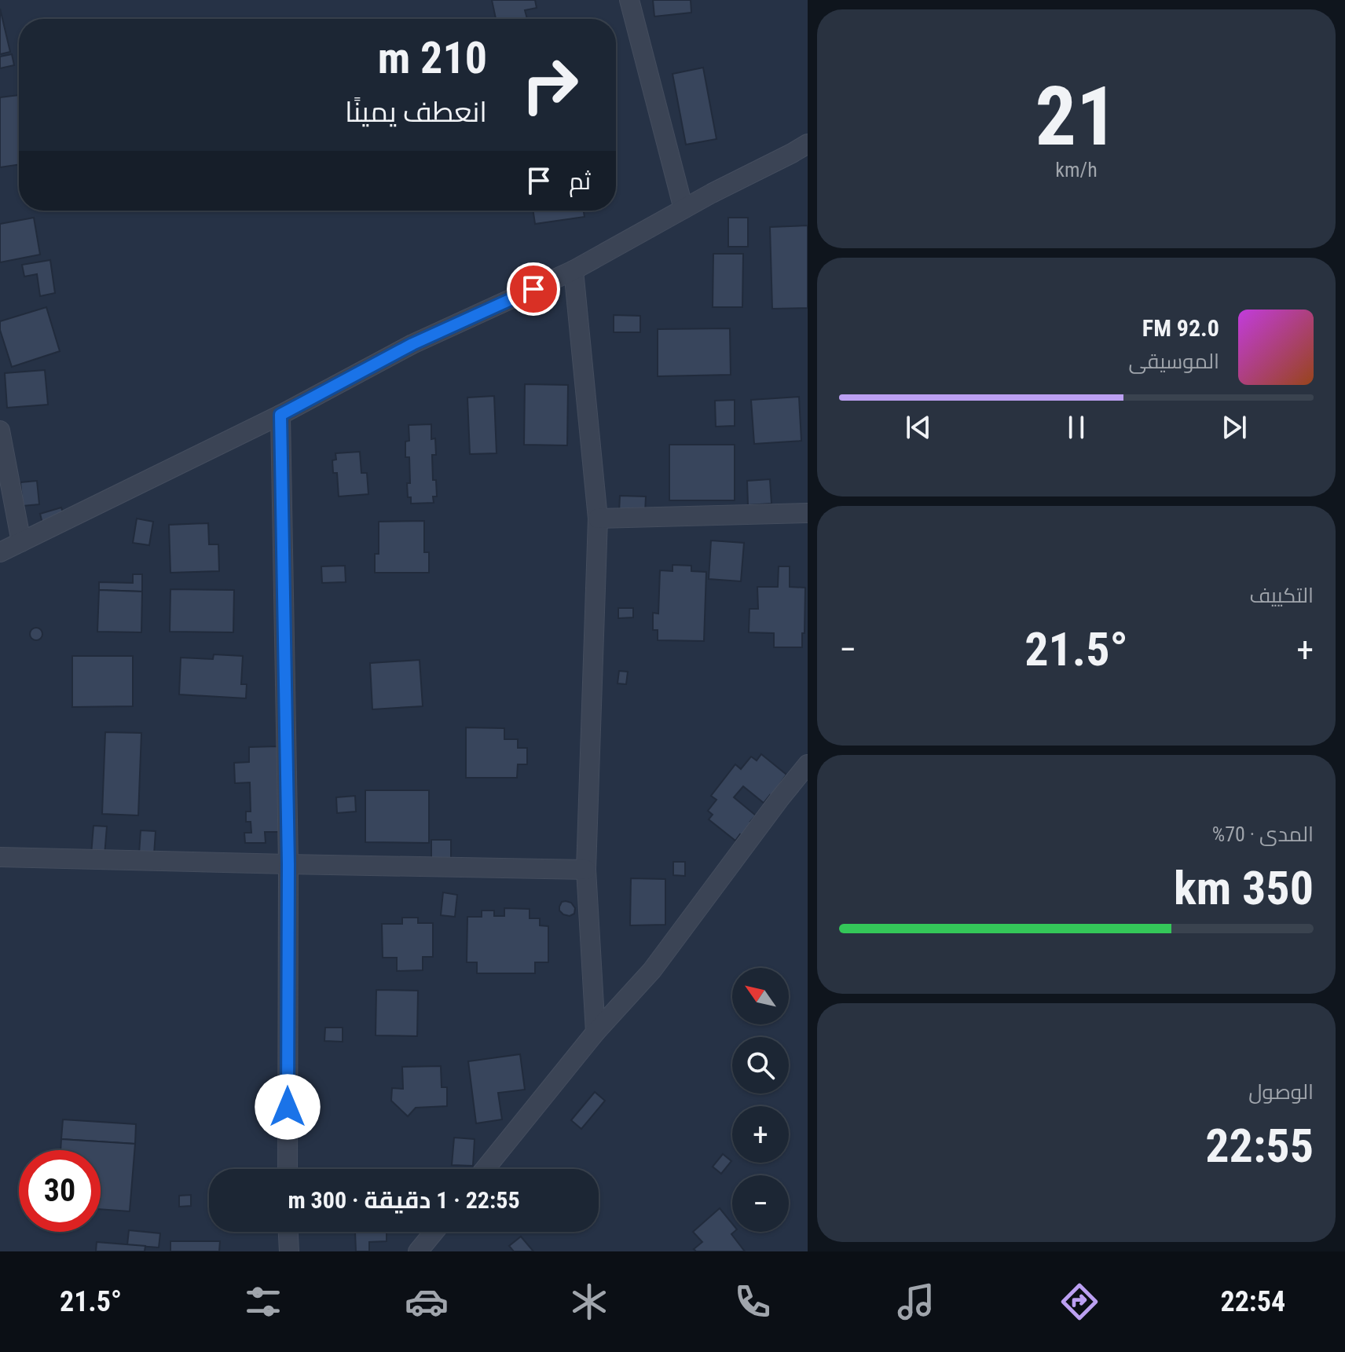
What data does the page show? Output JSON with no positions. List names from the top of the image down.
{
  "north": "top left",
  "page": {
    "tile": [
      ["21", "km/h"],
      "التكييف",
      ["المدى · 70%", "350 km"],
      ["الوصول", "22:55"]
    ],
    "turn": ["210 m", "انعطف يمينًا"],
    "then": "ثم",
    "song": ["92.0 FM", "الموسيقى"],
    "heat": ["−", "21.5°", "+"],
    "map_buttons": ["+", "−"],
    "limit": "30",
    "trip": "22:55 · 1 دقيقة · 300 m",
    "tabs": ["22:54", "21.5°"]
  }
}
